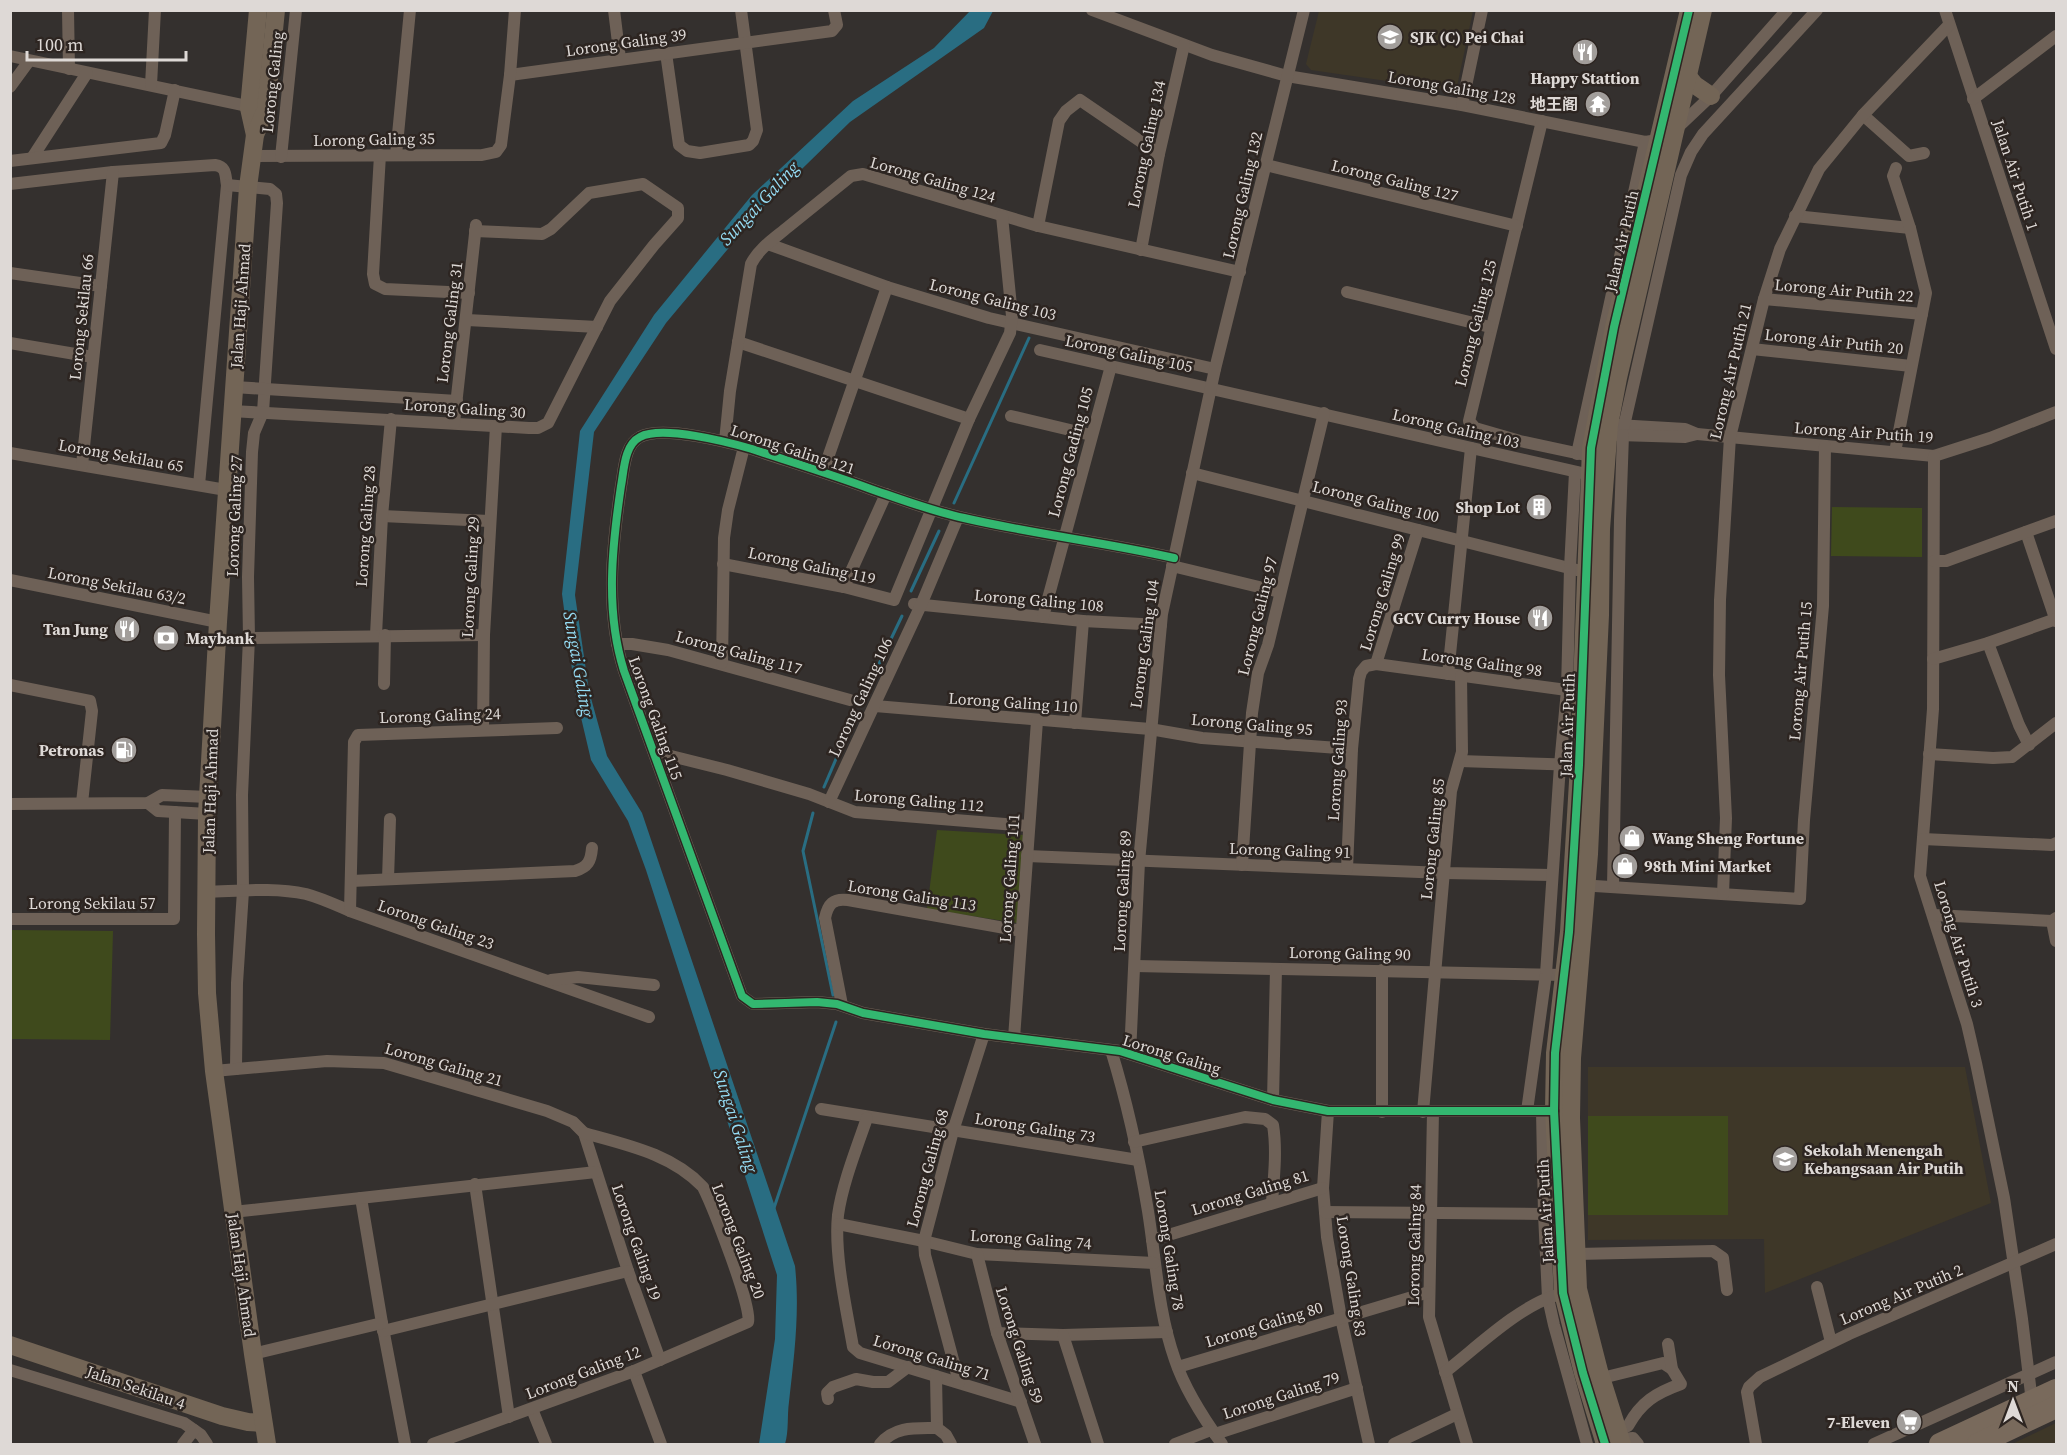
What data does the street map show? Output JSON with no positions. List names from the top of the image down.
{
  "streets": {
    "street": [
      "Lorong Galing 39",
      "Lorong Galing",
      "Lorong Galing 128",
      "Lorong Galing 35",
      "Lorong Galing 134",
      "Jalan Air Putih 1",
      "Lorong Galing 124",
      "Lorong Galing 127",
      "Lorong Galing 132",
      "Jalan Air Putih",
      "Lorong Air Putih 22",
      "Lorong Galing 103",
      "Jalan Haji Ahmad",
      "Lorong Sekilau 66",
      "Lorong Galing 31",
      "Lorong Galing 125",
      "Lorong Air Putih 20",
      "Lorong Galing 105",
      "Lorong Air Putih 21",
      "Lorong Galing 30",
      "Lorong Air Putih 19",
      "Lorong Galing 121",
      "Lorong Gading 105",
      "Lorong Sekilau 65",
      "Lorong Galing 100",
      "Lorong Galing 27",
      "Lorong Galing 28",
      "Lorong Galing 119",
      "Lorong Galing 29",
      "Lorong Sekilau 63/2",
      "Lorong Galing 99",
      "Lorong Galing 108",
      "Lorong Galing 97",
      "Lorong Galing 104",
      "Lorong Galing 117",
      "Lorong Galing 98",
      "Lorong Air Putih 15",
      "Lorong Galing 106",
      "Lorong Galing 110",
      "Lorong Galing 24",
      "Lorong Galing 115",
      "Lorong Galing 95",
      "Lorong Galing 93",
      "Lorong Galing 112",
      "Lorong Galing 85",
      "Lorong Galing 91",
      "Lorong Galing 111",
      "Lorong Galing 89",
      "Lorong Galing 113",
      "Lorong Sekilau 57",
      "Lorong Galing 23",
      "Lorong Air Putih 3",
      "Lorong Galing 90",
      "Lorong Galing 21",
      "Lorong Galing 73",
      "Lorong Galing 68",
      "Lorong Galing 81",
      "Lorong Galing 74",
      "Lorong Galing 20",
      "Lorong Galing 19",
      "Lorong Galing 84",
      "Lorong Galing 78",
      "Lorong Galing 83",
      "Lorong Air Putih 2",
      "Lorong Galing 80",
      "Lorong Galing 59",
      "Lorong Galing 71",
      "Lorong Galing 12",
      "Jalan Sekilau 4",
      "Lorong Galing 79"
    ]
  },
  "crossings": [
    ["Lorong Galing 39", "Lorong Galing 35"],
    ["Lorong Galing", "Lorong Galing 35"],
    ["Lorong Galing", "Jalan Air Putih"],
    ["Lorong Galing", "Lorong Galing 115"],
    ["Lorong Galing", "Lorong Galing 111"],
    ["Lorong Galing", "Lorong Galing 89"],
    ["Lorong Galing", "Lorong Galing 113"],
    ["Lorong Galing", "Lorong Galing 68"],
    ["Lorong Galing", "Lorong Galing 84"],
    ["Lorong Galing", "Lorong Galing 78"],
    ["Lorong Galing", "Lorong Galing 83"],
    ["Lorong Galing 128", "Lorong Galing 134"],
    ["Lorong Galing 128", "Lorong Galing 132"],
    ["Lorong Galing 128", "Jalan Air Putih"],
    ["Lorong Galing 128", "Lorong Galing 125"],
    ["Lorong Galing 35", "Jalan Haji Ahmad"],
    ["Lorong Galing 134", "Lorong Galing 124"],
    ["Jalan Air Putih 1", "Lorong Air Putih 21"],
    ["Lorong Galing 124", "Lorong Galing 132"],
    ["Lorong Galing 124", "Lorong Galing 103"],
    ["Lorong Galing 124", "Lorong Galing 121"],
    ["Lorong Galing 127", "Lorong Galing 132"],
    ["Lorong Galing 127", "Lorong Galing 125"],
    ["Lorong Galing 132", "Lorong Galing 103"],
    ["Lorong Galing 132", "Lorong Galing 105"],
    ["Lorong Galing 132", "Lorong Galing 104"],
    ["Jalan Air Putih", "Lorong Galing 103"],
    ["Jalan Air Putih", "Lorong Galing 125"],
    ["Jalan Air Putih", "Lorong Air Putih 19"],
    ["Jalan Air Putih", "Lorong Galing 100"],
    ["Jalan Air Putih", "Lorong Galing 98"],
    ["Jalan Air Putih", "Lorong Galing 90"],
    ["Lorong Air Putih 22", "Lorong Air Putih 21"],
    ["Lorong Galing 103", "Lorong Galing 125"],
    ["Lorong Galing 103", "Lorong Galing 105"],
    ["Lorong Galing 103", "Lorong Galing 97"],
    ["Lorong Galing 103", "Lorong Galing 104"],
    ["Lorong Galing 103", "Lorong Galing 85"],
    ["Jalan Haji Ahmad", "Lorong Galing 30"],
    ["Jalan Haji Ahmad", "Lorong Sekilau 65"],
    ["Jalan Haji Ahmad", "Lorong Galing 27"],
    ["Jalan Haji Ahmad", "Lorong Sekilau 63/2"],
    ["Jalan Haji Ahmad", "Lorong Galing 23"],
    ["Jalan Haji Ahmad", "Lorong Galing 21"],
    ["Jalan Haji Ahmad", "Jalan Sekilau 4"],
    ["Lorong Sekilau 66", "Lorong Sekilau 65"],
    ["Lorong Galing 31", "Lorong Galing 30"],
    ["Lorong Air Putih 20", "Lorong Air Putih 21"],
    ["Lorong Galing 105", "Lorong Gading 105"],
    ["Lorong Galing 105", "Lorong Galing 104"],
    ["Lorong Air Putih 21", "Lorong Air Putih 19"],
    ["Lorong Air Putih 21", "Lorong Air Putih 15"],
    ["Lorong Galing 30", "Lorong Galing 27"],
    ["Lorong Galing 30", "Lorong Galing 28"],
    ["Lorong Galing 30", "Lorong Galing 29"],
    ["Lorong Air Putih 19", "Lorong Air Putih 15"],
    ["Lorong Air Putih 19", "Lorong Air Putih 3"],
    ["Lorong Galing 121", "Lorong Gading 105"],
    ["Lorong Galing 121", "Lorong Galing 119"],
    ["Lorong Galing 121", "Lorong Galing 97"],
    ["Lorong Galing 121", "Lorong Galing 104"],
    ["Lorong Galing 121", "Lorong Galing 106"],
    ["Lorong Galing 121", "Lorong Galing 115"],
    ["Lorong Gading 105", "Lorong Galing 108"],
    ["Lorong Galing 100", "Lorong Galing 99"],
    ["Lorong Galing 100", "Lorong Galing 97"],
    ["Lorong Galing 100", "Lorong Galing 104"],
    ["Lorong Galing 100", "Lorong Galing 85"],
    ["Lorong Galing 29", "Lorong Galing 24"],
    ["Lorong Galing 99", "Lorong Galing 98"],
    ["Lorong Galing 99", "Lorong Galing 93"],
    ["Lorong Galing 108", "Lorong Galing 104"],
    ["Lorong Galing 108", "Lorong Galing 106"],
    ["Lorong Galing 97", "Lorong Galing 95"],
    ["Lorong Galing 97", "Lorong Galing 91"],
    ["Lorong Galing 104", "Lorong Galing 110"],
    ["Lorong Galing 104", "Lorong Galing 95"],
    ["Lorong Galing 104", "Lorong Galing 89"],
    ["Lorong Galing 117", "Lorong Galing 115"],
    ["Lorong Galing 98", "Lorong Galing 93"],
    ["Lorong Galing 98", "Lorong Galing 85"],
    ["Lorong Galing 106", "Lorong Galing 110"],
    ["Lorong Galing 106", "Lorong Galing 112"],
    ["Lorong Galing 110", "Lorong Galing 95"],
    ["Lorong Galing 110", "Lorong Galing 111"],
    ["Lorong Galing 110", "Lorong Galing 89"],
    ["Lorong Galing 24", "Lorong Galing 23"],
    ["Lorong Galing 115", "Lorong Galing 112"],
    ["Lorong Galing 95", "Lorong Galing 93"],
    ["Lorong Galing 95", "Lorong Galing 89"],
    ["Lorong Galing 93", "Lorong Galing 91"],
    ["Lorong Galing 112", "Lorong Galing 111"],
    ["Lorong Galing 85", "Lorong Galing 91"],
    ["Lorong Galing 85", "Lorong Galing 90"],
    ["Lorong Galing 85", "Lorong Galing 84"],
    ["Lorong Galing 91", "Lorong Galing 111"],
    ["Lorong Galing 91", "Lorong Galing 89"],
    ["Lorong Galing 111", "Lorong Galing 113"],
    ["Lorong Galing 89", "Lorong Galing 90"],
    ["Lorong Air Putih 3", "Lorong Air Putih 2"],
    ["Lorong Galing 90", "Lorong Galing 84"],
    ["Lorong Galing 21", "Lorong Galing 20"],
    ["Lorong Galing 21", "Lorong Galing 19"],
    ["Lorong Galing 73", "Lorong Galing 68"],
    ["Lorong Galing 73", "Lorong Galing 78"],
    ["Lorong Galing 73", "Lorong Galing 71"],
    ["Lorong Galing 68", "Lorong Galing 74"],
    ["Lorong Galing 68", "Lorong Galing 71"],
    ["Lorong Galing 81", "Lorong Galing 78"],
    ["Lorong Galing 81", "Lorong Galing 83"],
    ["Lorong Galing 74", "Lorong Galing 78"],
    ["Lorong Galing 74", "Lorong Galing 59"],
    ["Lorong Galing 74", "Lorong Galing 71"],
    ["Lorong Galing 20", "Lorong Galing 19"],
    ["Lorong Galing 20", "Lorong Galing 12"],
    ["Lorong Galing 19", "Lorong Galing 12"],
    ["Lorong Galing 84", "Lorong Galing 80"],
    ["Lorong Galing 78", "Lorong Galing 80"],
    ["Lorong Galing 78", "Lorong Galing 79"],
    ["Lorong Galing 83", "Lorong Galing 80"],
    ["Lorong Galing 83", "Lorong Galing 79"],
    ["Lorong Galing 59", "Lorong Galing 71"]
  ],
  "water": ["Sungai Galing"],
  "places": {
    "school or university": ["SJK (C) Pei Chai", "Sekolah Menengah Kebangsaan Air Putih"],
    "restaurant": ["Happy Stattion", "GCV Curry House", "Tan Jung"],
    "temple": ["地王阁"],
    "building": ["Shop Lot"],
    "bank": ["Maybank"],
    "fuel station": ["Petronas"],
    "shop": ["Wang Sheng Fortune", "98th Mini Market"],
    "supermarket": ["7-Eleven"]
  },
  "scale_bar": "100 m",
  "north": "top"
}
